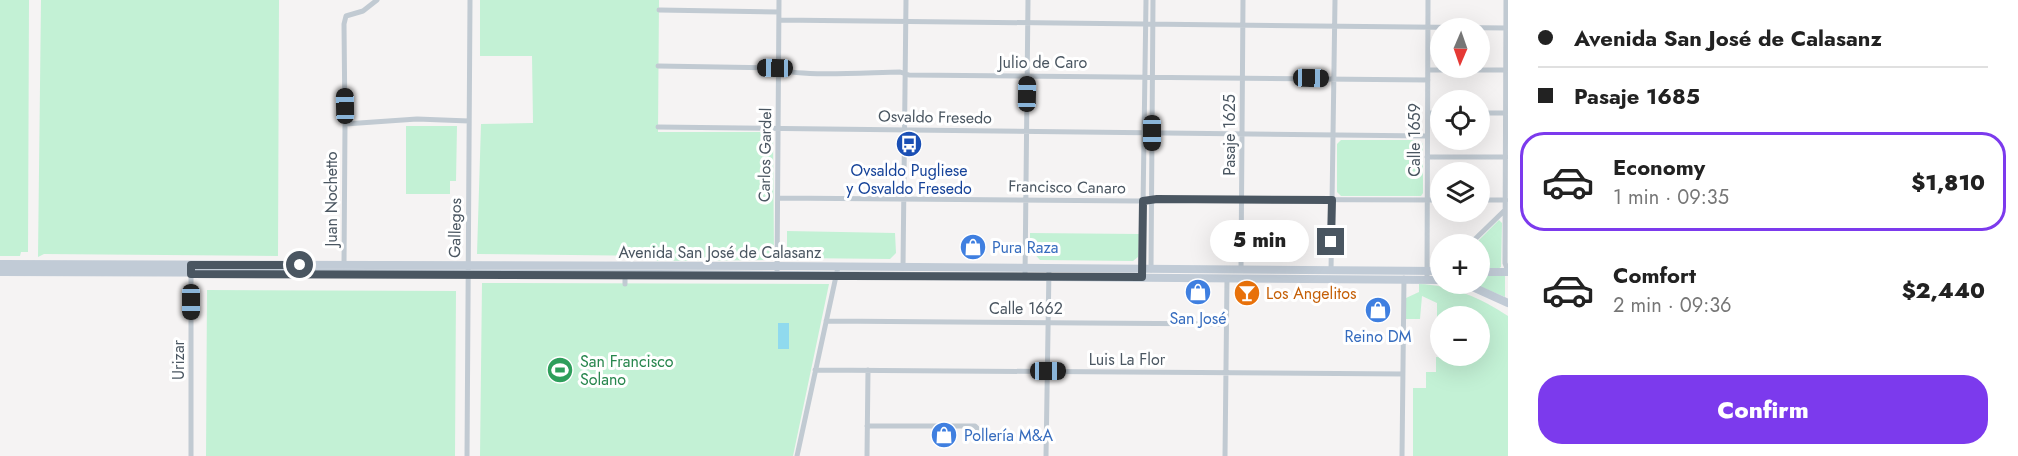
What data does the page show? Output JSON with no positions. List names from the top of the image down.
{
  "streets": {
    "main road": ["Avenida San José de Calasanz"],
    "street": [
      "Julio de Caro",
      "Osvaldo Fresedo",
      "Pasaje 1625",
      "Calle 1659",
      "Carlos Gardel",
      "Francisco Canaro",
      "Juan Nochetto",
      "Gallegos",
      "Calle 1662",
      "Luis La Flor",
      "Urizar"
    ]
  },
  "crossings": [
    ["Julio de Caro", "Pasaje 1625"],
    ["Julio de Caro", "Calle 1659"],
    ["Julio de Caro", "Carlos Gardel"],
    ["Osvaldo Fresedo", "Pasaje 1625"],
    ["Osvaldo Fresedo", "Calle 1659"],
    ["Osvaldo Fresedo", "Carlos Gardel"],
    ["Pasaje 1625", "Francisco Canaro"],
    ["Pasaje 1625", "Avenida San José de Calasanz"],
    ["Calle 1659", "Francisco Canaro"],
    ["Calle 1659", "Avenida San José de Calasanz"],
    ["Carlos Gardel", "Francisco Canaro"],
    ["Carlos Gardel", "Avenida San José de Calasanz"],
    ["Juan Nochetto", "Avenida San José de Calasanz"],
    ["Gallegos", "Avenida San José de Calasanz"],
    ["Avenida San José de Calasanz", "Urizar"]
  ],
  "places": {
    "bus stop": ["Ovsaldo Pugliese y Osvaldo Fresedo"],
    "shop": [
      "Pura Raza",
      "San José",
      "Reino DM",
      "Pollería M&A"
    ],
    "bar": ["Los Angelitos"],
    "sports": ["San Francisco Solano"]
  },
  "north": "bottom",
  "page": {
    "banner": ["Avenida San José de Calasanz", "Pasaje 1685"],
    "map_buttons": ["+", "−"],
    "list": [
      {
        "name": "Economy",
        "note": "1 min · 09:35",
        "value": "$1,810"
      },
      {
        "name": "Comfort",
        "note": "2 min · 09:36",
        "value": "$2,440"
      }
    ],
    "bubble": "5 min",
    "buttons": "Confirm"
  }
}
